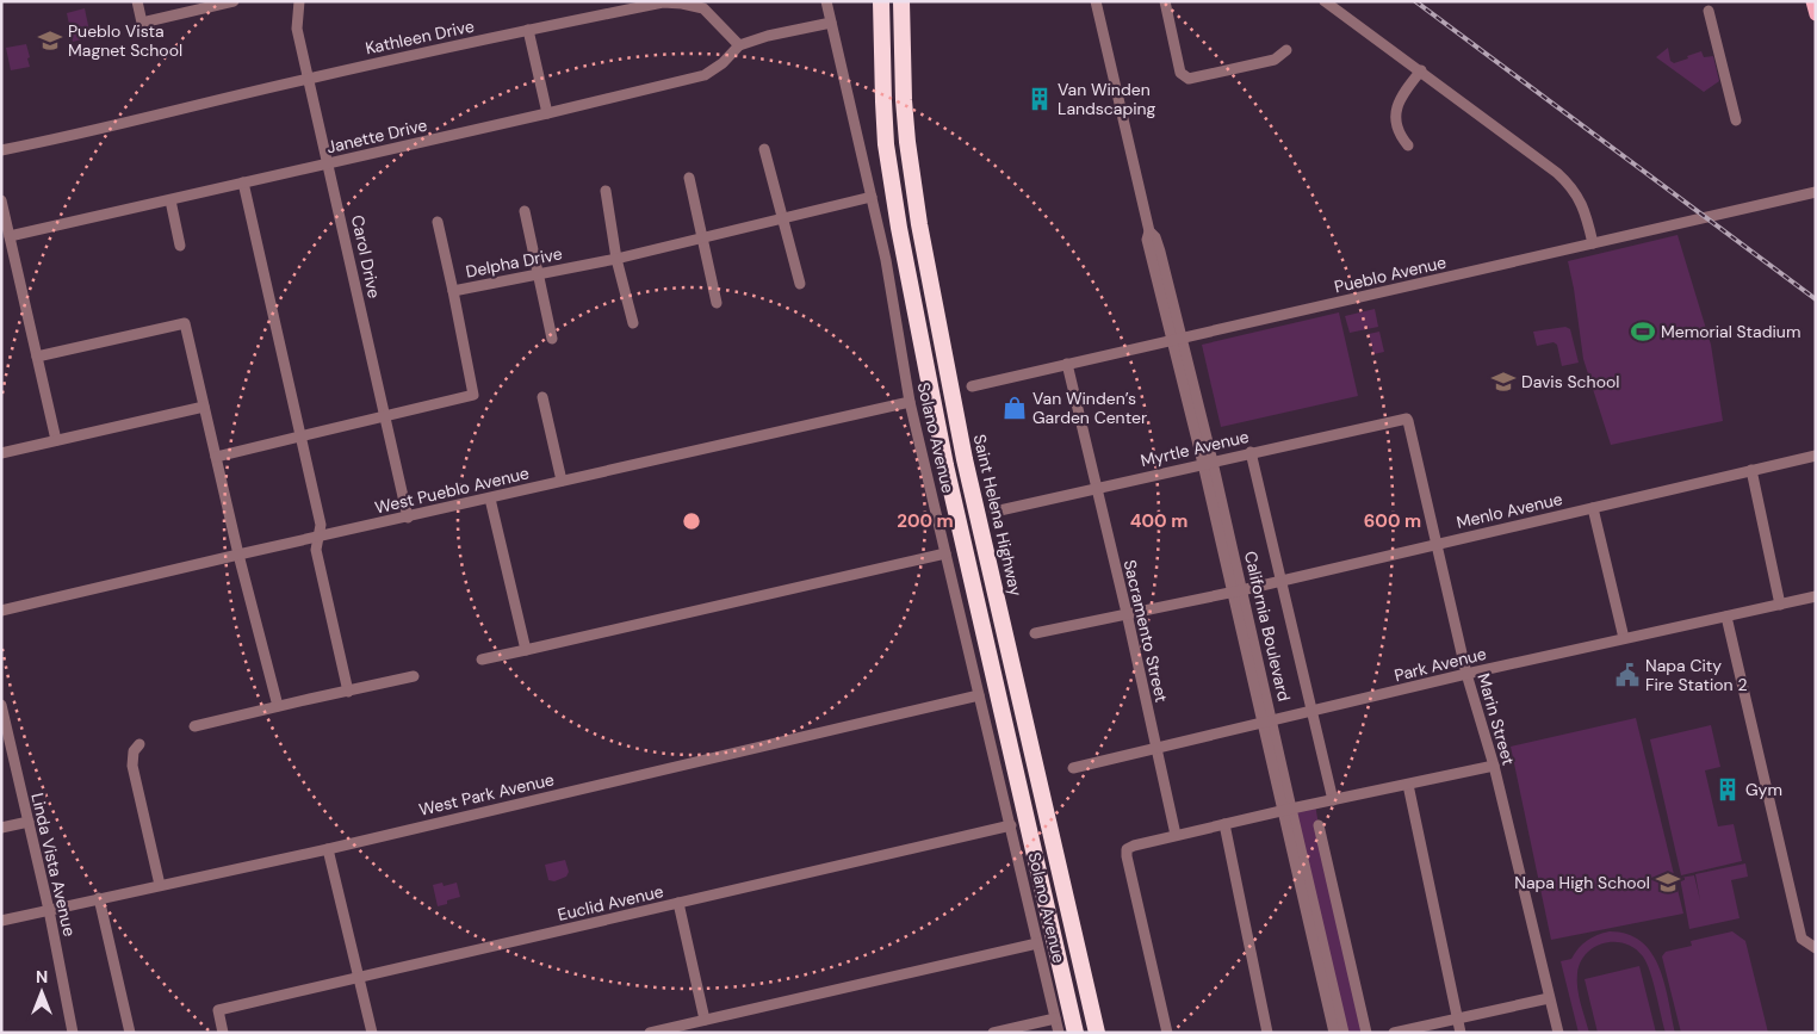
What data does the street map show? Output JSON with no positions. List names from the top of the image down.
{
  "streets": {
    "highway": ["Saint Helena Highway"],
    "street": [
      "Kathleen Drive",
      "Janette Drive",
      "Carol Drive",
      "Delpha Drive",
      "Pueblo Avenue",
      "Solano Avenue",
      "Myrtle Avenue",
      "West Pueblo Avenue",
      "Menlo Avenue",
      "California Boulevard",
      "Sacramento Street",
      "Park Avenue",
      "Marin Street",
      "West Park Avenue",
      "Linda Vista Avenue",
      "Euclid Avenue"
    ]
  },
  "crossings": [
    ["Kathleen Drive", "Janette Drive"],
    ["Kathleen Drive", "Carol Drive"],
    ["Janette Drive", "Carol Drive"],
    ["Carol Drive", "Delpha Drive"],
    ["Carol Drive", "West Pueblo Avenue"],
    ["Delpha Drive", "Solano Avenue"],
    ["Pueblo Avenue", "California Boulevard"],
    ["Pueblo Avenue", "Sacramento Street"],
    ["Solano Avenue", "West Pueblo Avenue"],
    ["Solano Avenue", "West Park Avenue"],
    ["Solano Avenue", "Euclid Avenue"],
    ["Myrtle Avenue", "California Boulevard"],
    ["Myrtle Avenue", "Sacramento Street"],
    ["Myrtle Avenue", "Marin Street"],
    ["Menlo Avenue", "California Boulevard"],
    ["Menlo Avenue", "Sacramento Street"],
    ["Menlo Avenue", "Marin Street"],
    ["California Boulevard", "Park Avenue"],
    ["Sacramento Street", "Park Avenue"],
    ["Park Avenue", "Marin Street"],
    ["West Park Avenue", "Linda Vista Avenue"]
  ],
  "places": {
    "school or university": ["Pueblo Vista Magnet School", "Davis School", "Napa High School"],
    "building": ["Van Winden Landscaping", "Gym"],
    "sports": ["Memorial Stadium"],
    "shop": ["Van Winden’s Garden Center"],
    "public building": ["Napa City Fire Station 2"]
  },
  "north": "top",
  "rings": ["200 m", "400 m", "600 m"]
}
